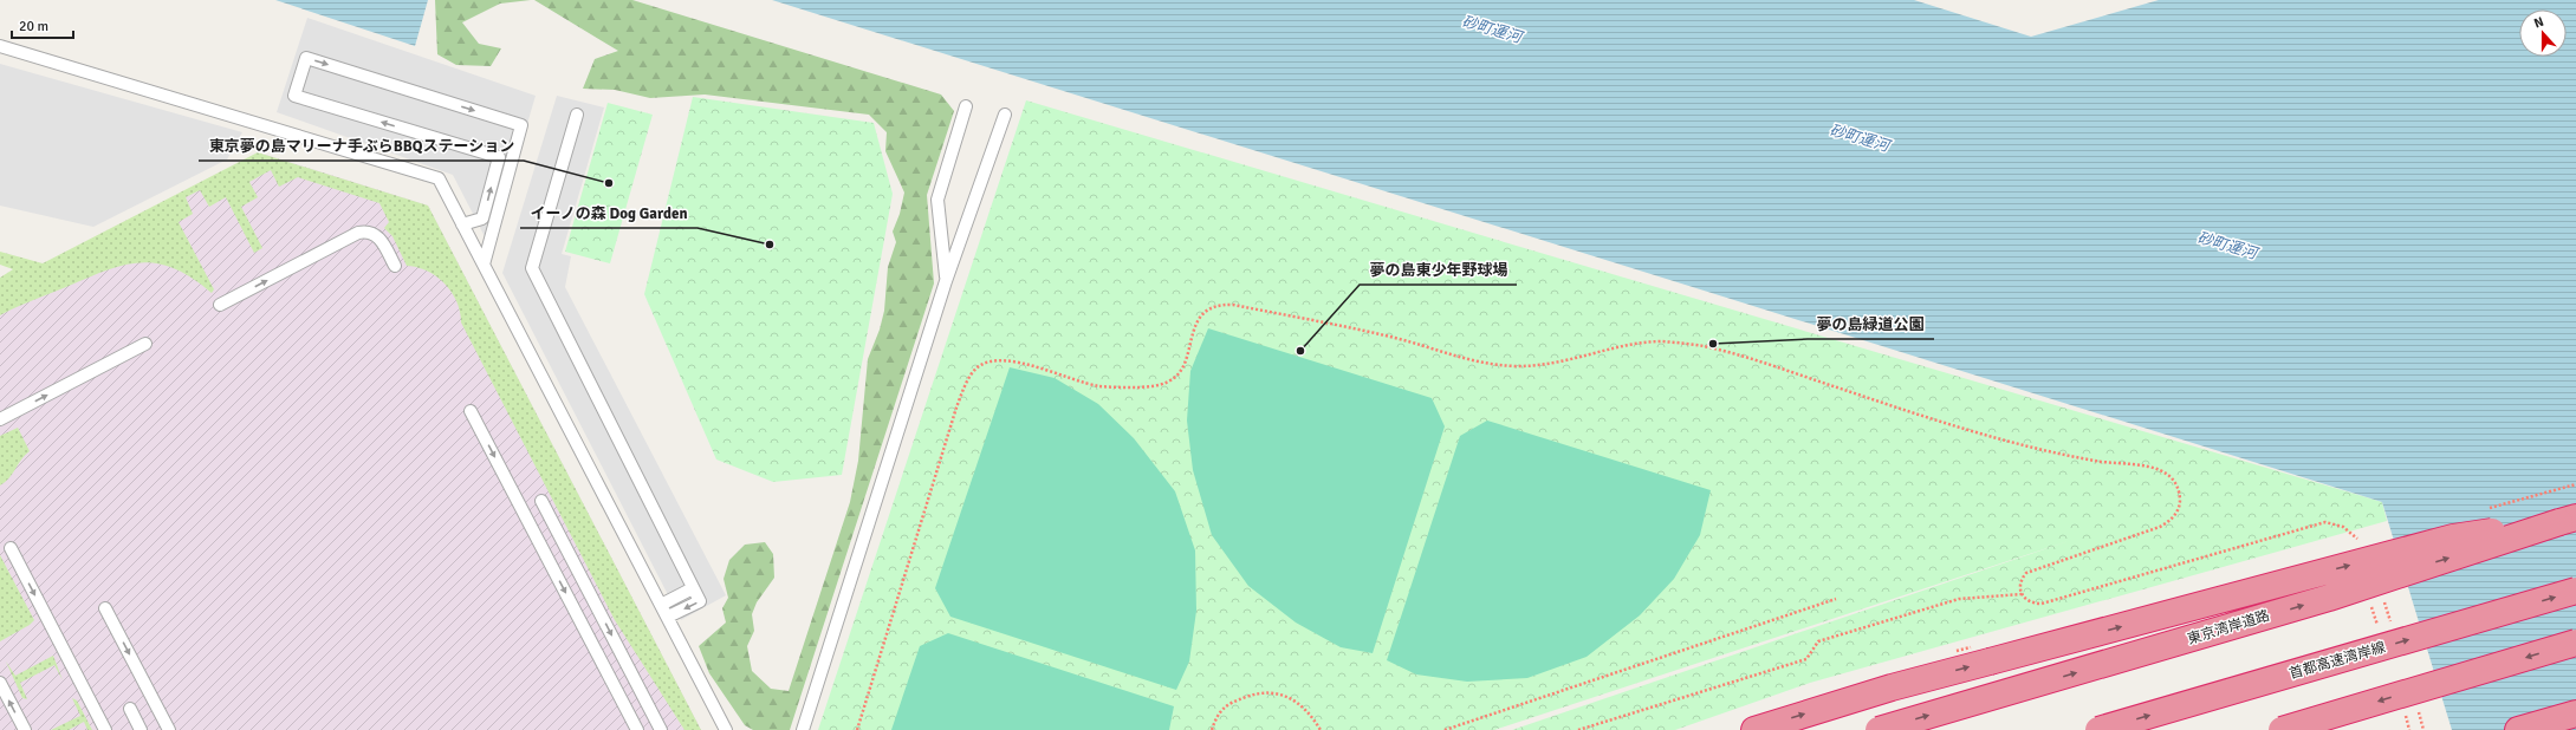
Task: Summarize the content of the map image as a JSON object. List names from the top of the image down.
{
  "streets": {
    "highway": ["東京湾岸道路", "首都高速湾岸線"]
  },
  "water": ["砂町運河"],
  "places": [
    "東京夢の島マリーナ手ぶらBBQステーション",
    "イーノの森 Dog Garden",
    "夢の島緑道公園",
    "夢の島東少年野球場"
  ],
  "scale_bar": "20 m",
  "north": "top"
}
